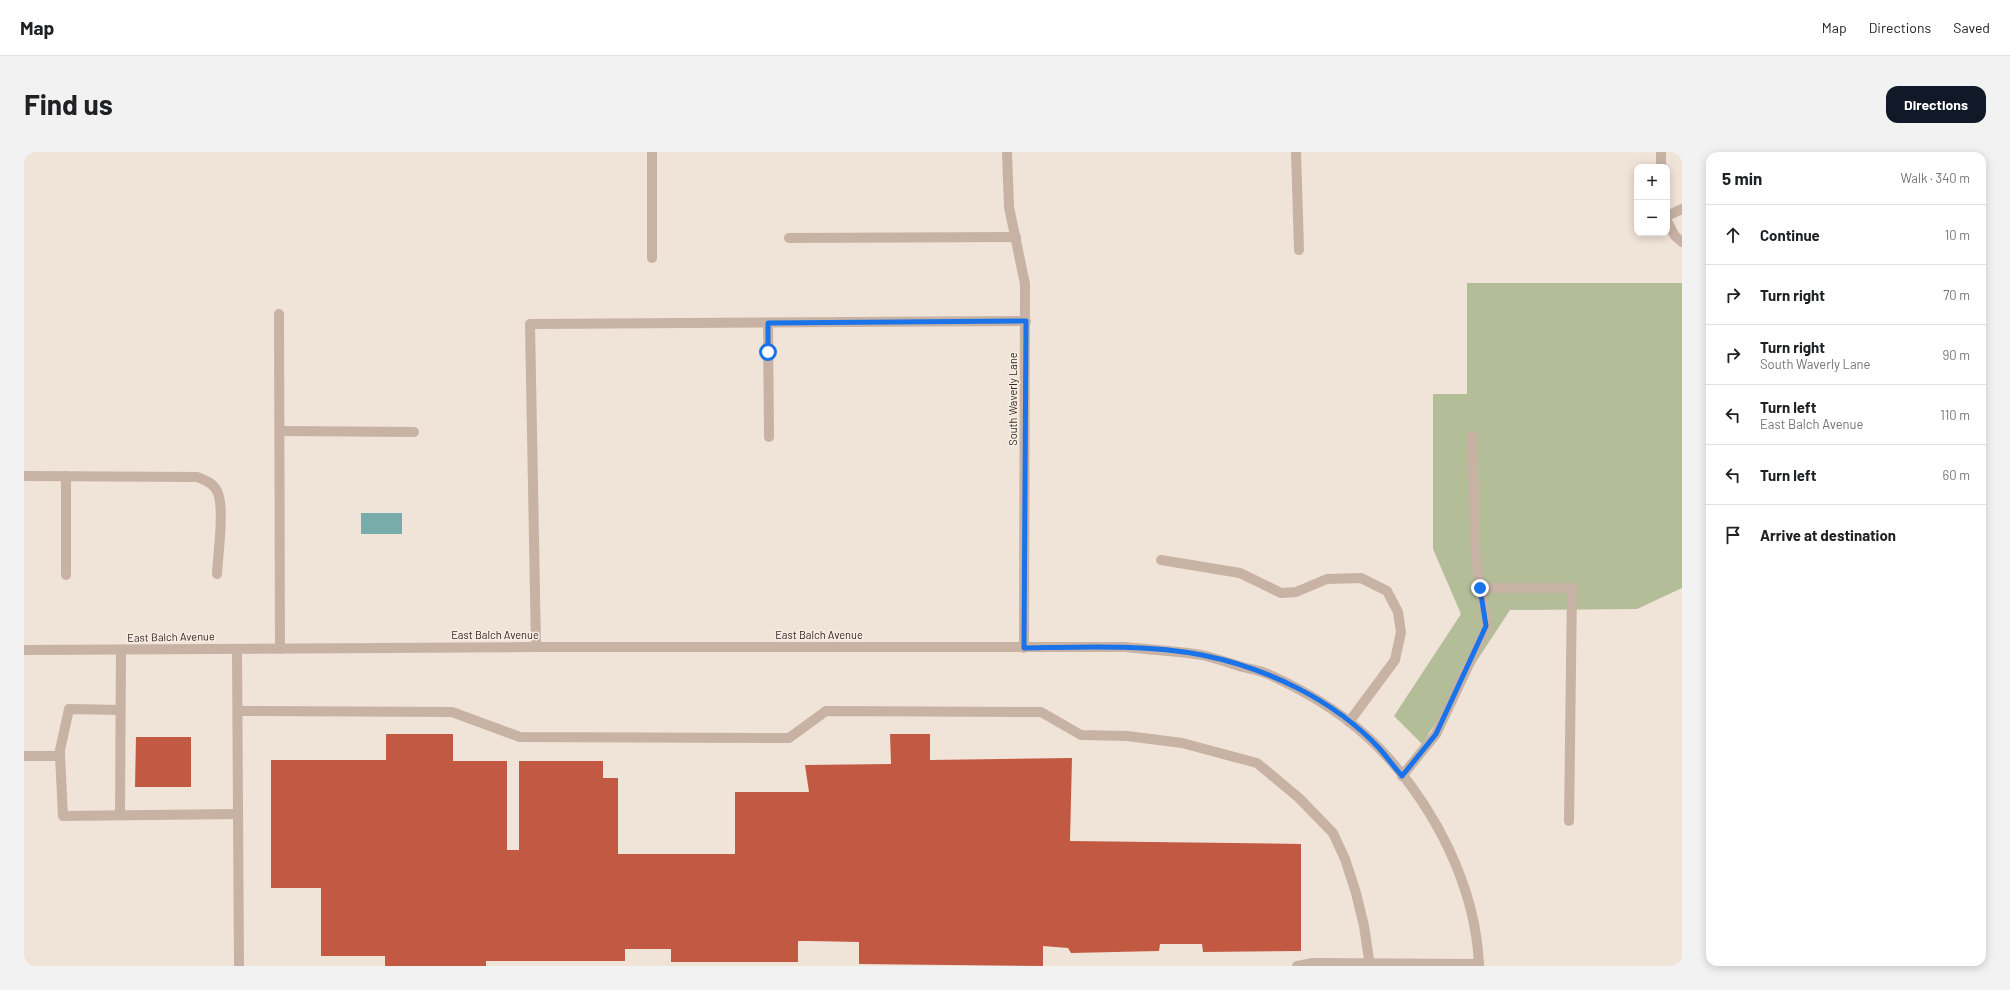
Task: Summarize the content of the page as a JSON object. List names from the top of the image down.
{
  "streets": {
    "street": ["South Waverly Lane", "East Balch Avenue"]
  },
  "crossings": [
    ["South Waverly Lane", "East Balch Avenue"]
  ],
  "page": {
    "header": "Map",
    "nav": ["Map", "Directions", "Saved"],
    "buttons": "Directions",
    "title": "Find us",
    "heading": ["5 min", "Walk · 340 m"],
    "map_buttons": ["+", "−"],
    "list": [
      ["Continue", "10 m"],
      ["Turn right", "70 m"],
      ["Turn right", "South Waverly Lane", "90 m"],
      ["Turn left", "East Balch Avenue", "110 m"],
      ["Turn left", "60 m"],
      "Arrive at destination"
    ]
  }
}
